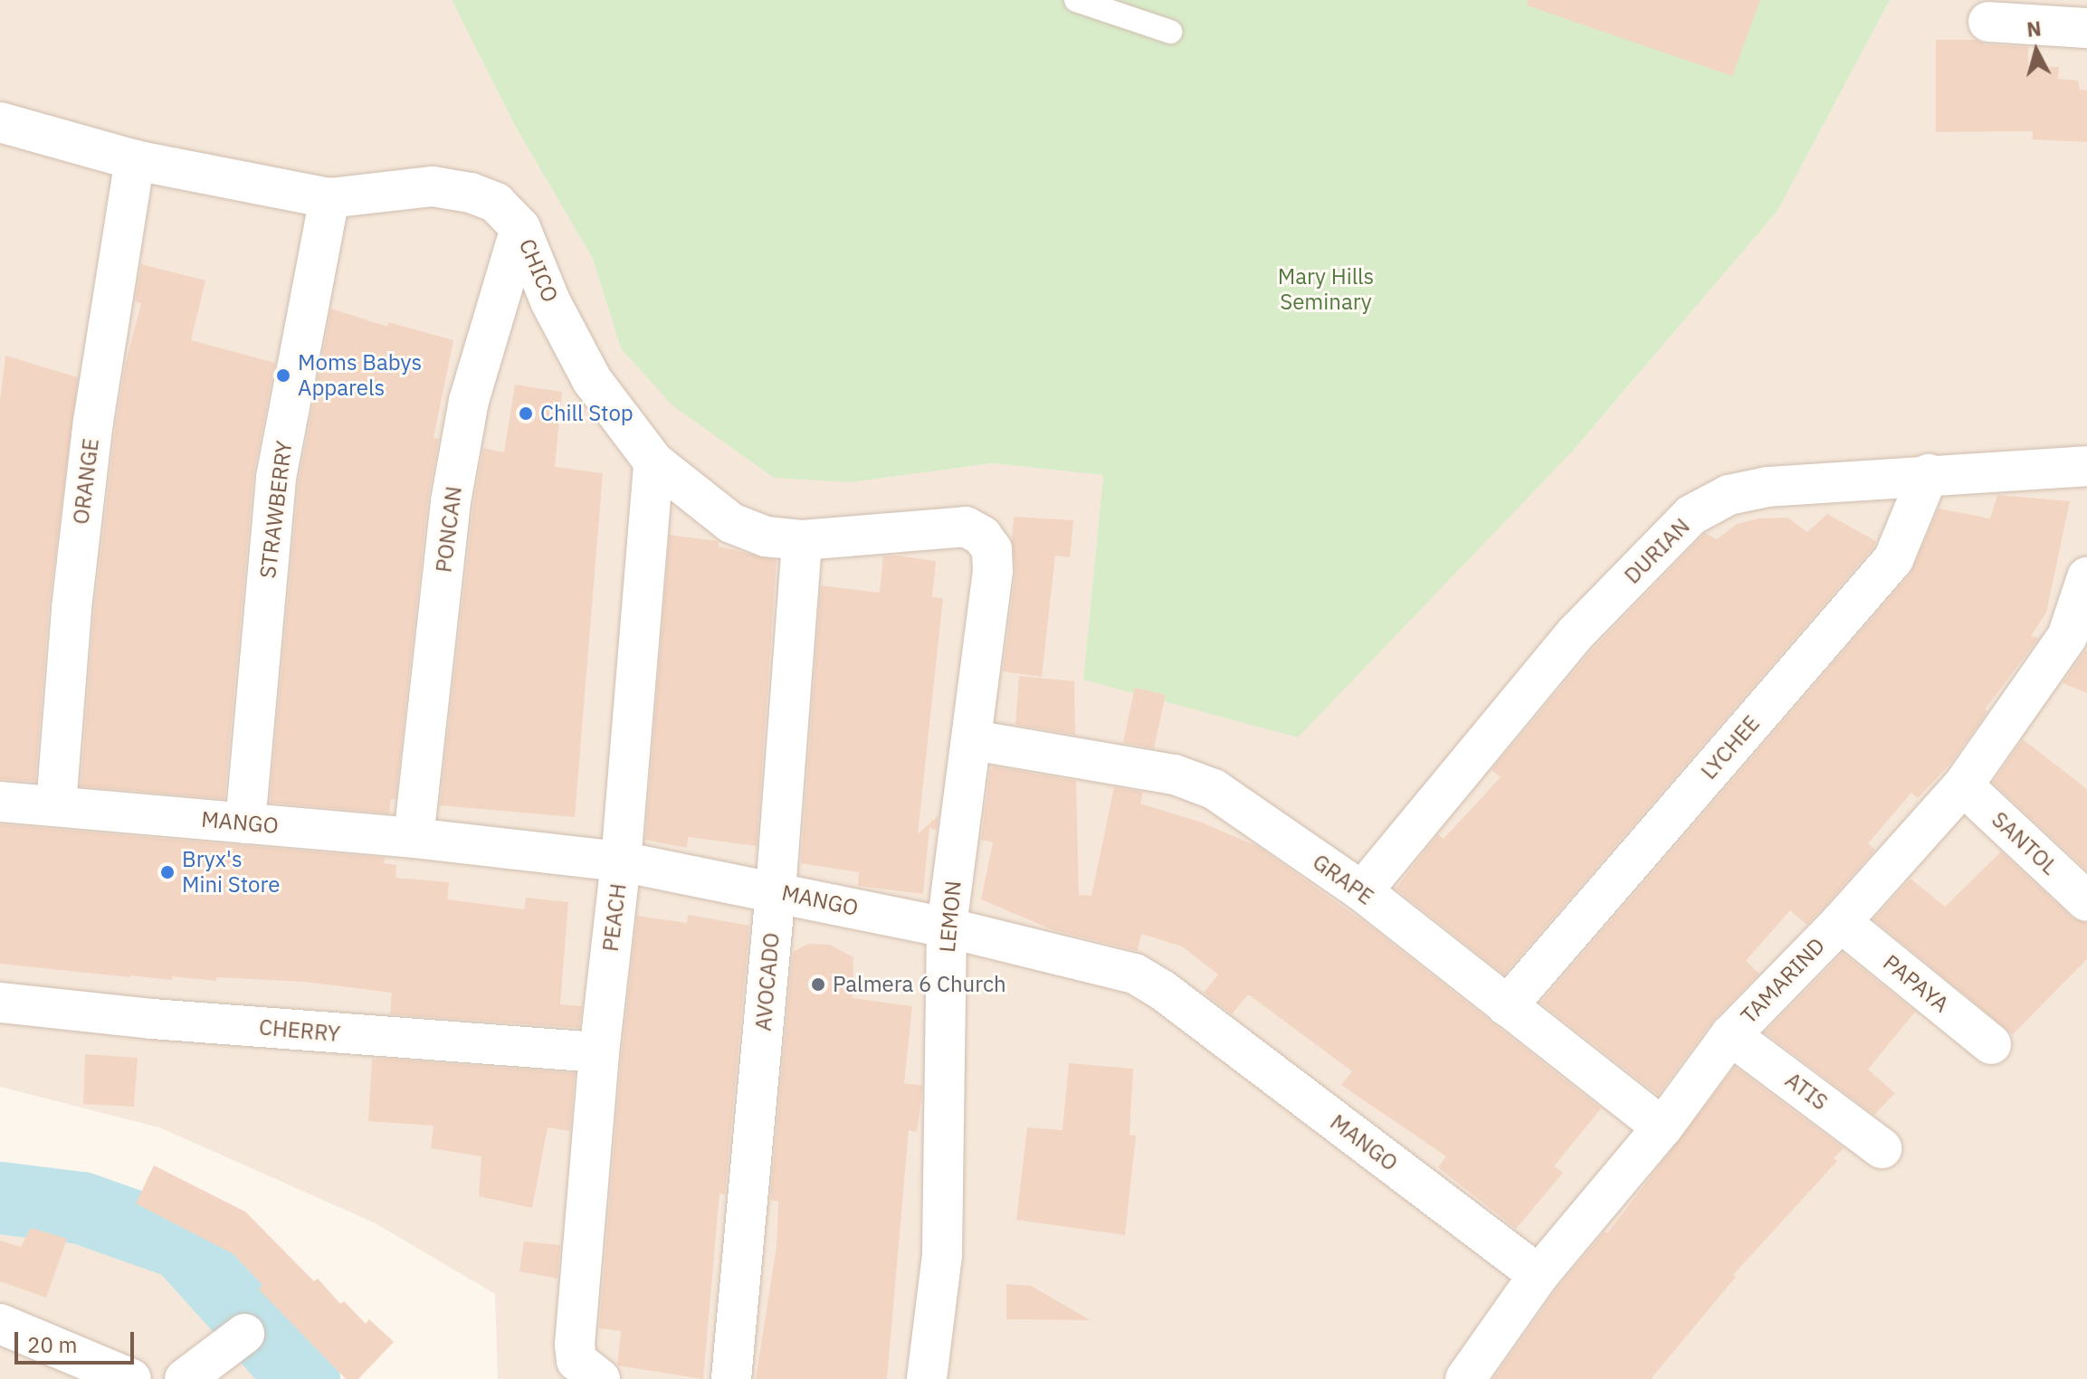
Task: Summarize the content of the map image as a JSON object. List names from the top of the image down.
{
  "streets": {
    "street": [
      "CHICO",
      "ORANGE",
      "STRAWBERRY",
      "PONCAN",
      "DURIAN",
      "LYCHEE",
      "MANGO",
      "SANTOL",
      "GRAPE",
      "LEMON",
      "PEACH",
      "TAMARIND",
      "AVOCADO",
      "PAPAYA",
      "CHERRY",
      "ATIS"
    ]
  },
  "crossings": [
    ["CHICO", "ORANGE"],
    ["CHICO", "STRAWBERRY"],
    ["CHICO", "PONCAN"],
    ["CHICO", "LEMON"],
    ["CHICO", "PEACH"],
    ["CHICO", "AVOCADO"],
    ["ORANGE", "MANGO"],
    ["STRAWBERRY", "MANGO"],
    ["PONCAN", "MANGO"],
    ["DURIAN", "LYCHEE"],
    ["DURIAN", "GRAPE"],
    ["LYCHEE", "GRAPE"],
    ["MANGO", "LEMON"],
    ["MANGO", "PEACH"],
    ["MANGO", "TAMARIND"],
    ["MANGO", "AVOCADO"],
    ["SANTOL", "TAMARIND"],
    ["GRAPE", "LEMON"],
    ["GRAPE", "TAMARIND"],
    ["PEACH", "CHERRY"],
    ["TAMARIND", "PAPAYA"],
    ["TAMARIND", "ATIS"]
  ],
  "parks": ["Mary Hills Seminary"],
  "places": [
    "Moms Babys Apparels",
    "Chill Stop",
    "Bryx's Mini Store",
    "Palmera 6 Church"
  ],
  "scale_bar": "20 m",
  "north": "top"
}
